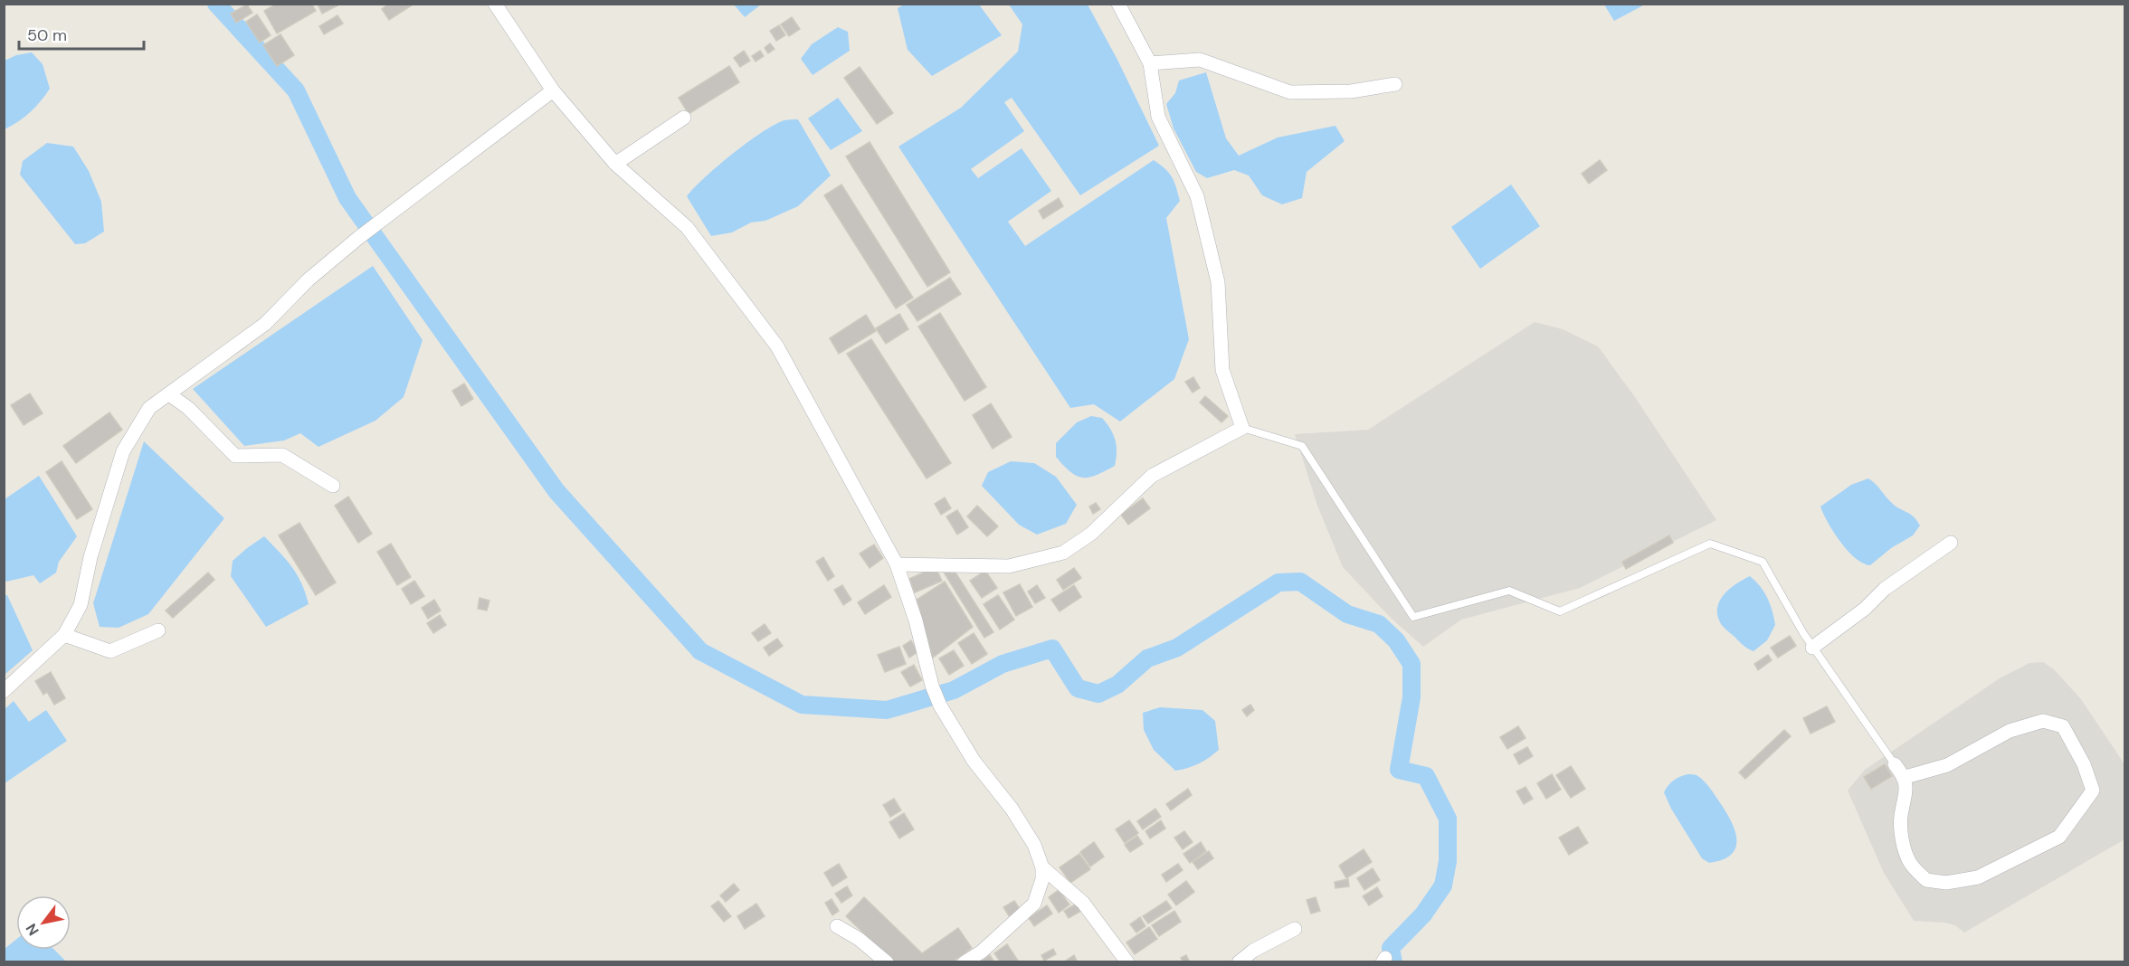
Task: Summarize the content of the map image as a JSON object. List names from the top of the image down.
{
  "scale_bar": "50 m",
  "north": "bottom left"
}
